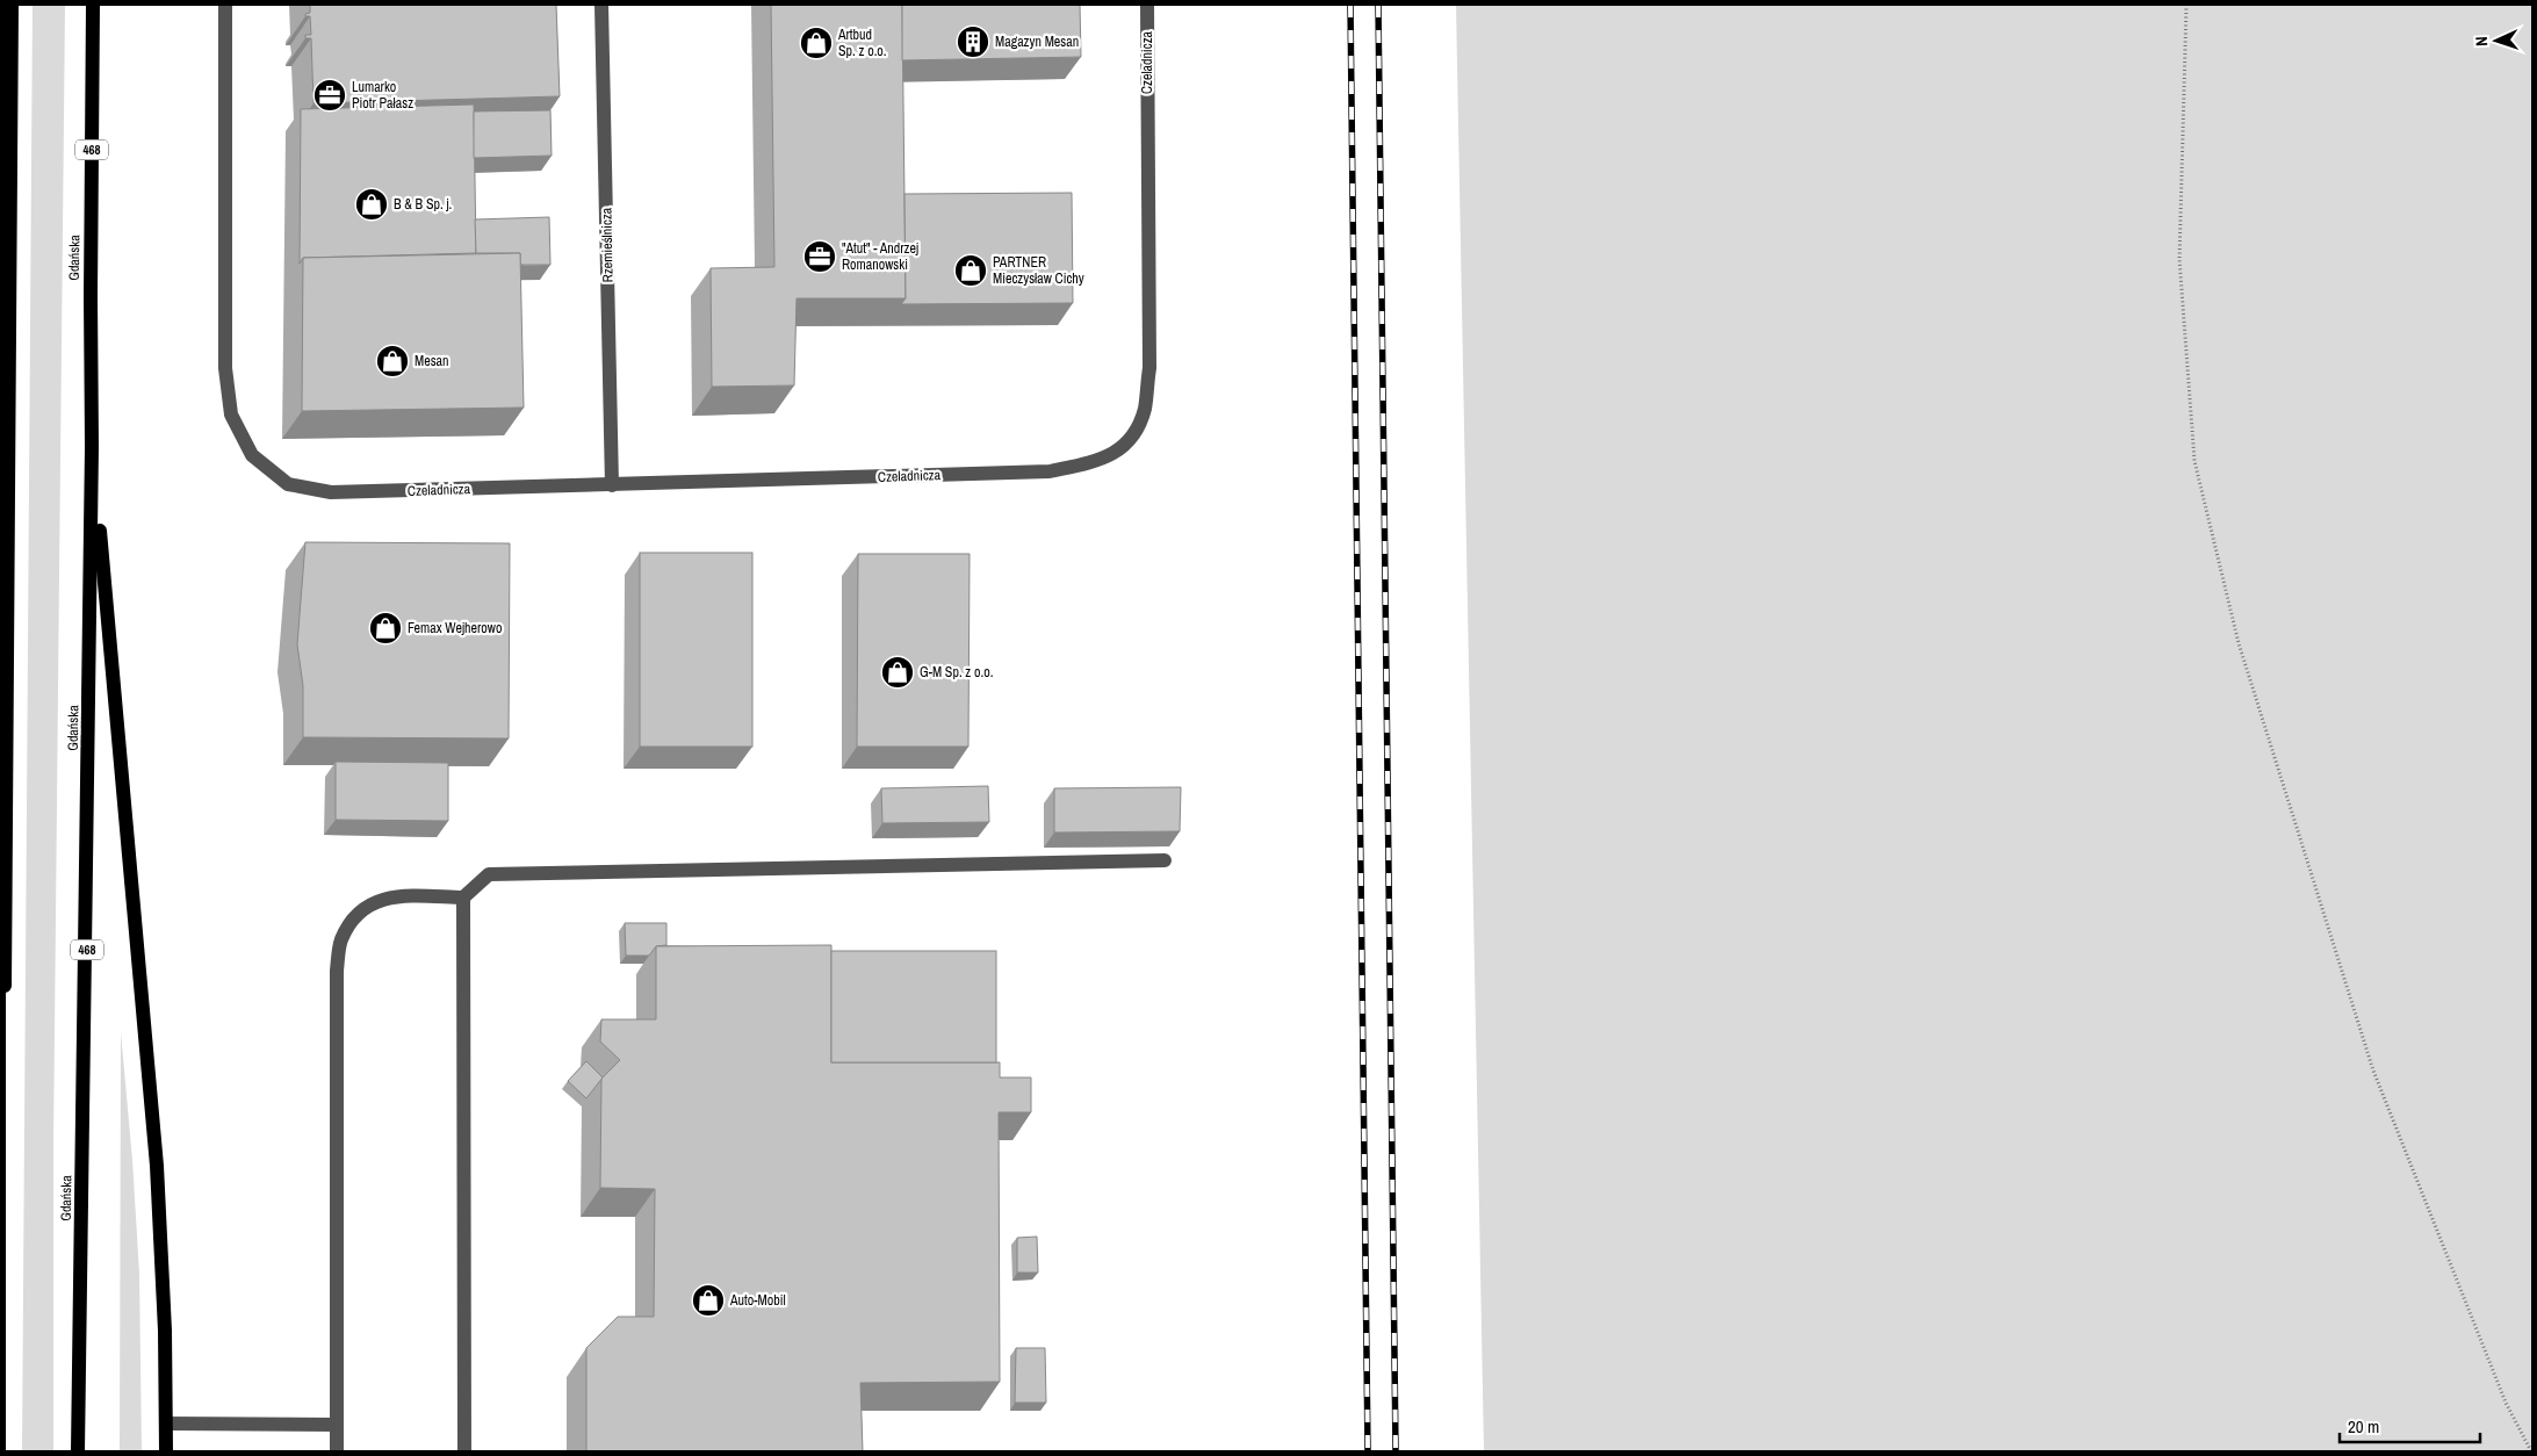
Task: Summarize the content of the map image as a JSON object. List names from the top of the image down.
{
  "streets": {
    "main road": ["468", "Gdańska"],
    "street": ["Czeladnicza", "Rzemieślnicza"]
  },
  "crossings": [
    ["Czeladnicza", "Rzemieślnicza"]
  ],
  "places": {
    "building": ["Magazyn Mesan"],
    "shop": [
      "Artbud Sp. z o.o.",
      "B & B Sp. j.",
      "PARTNER Mieczysław Cichy",
      "Mesan",
      "Femax Wejherowo",
      "G-M Sp. z o.o.",
      "Auto-Mobil"
    ],
    "office": ["Lumarko Piotr Pałasz", "\"Atut\" - Andrzej Romanowski"]
  },
  "scale_bar": "20 m",
  "north": "left"
}
